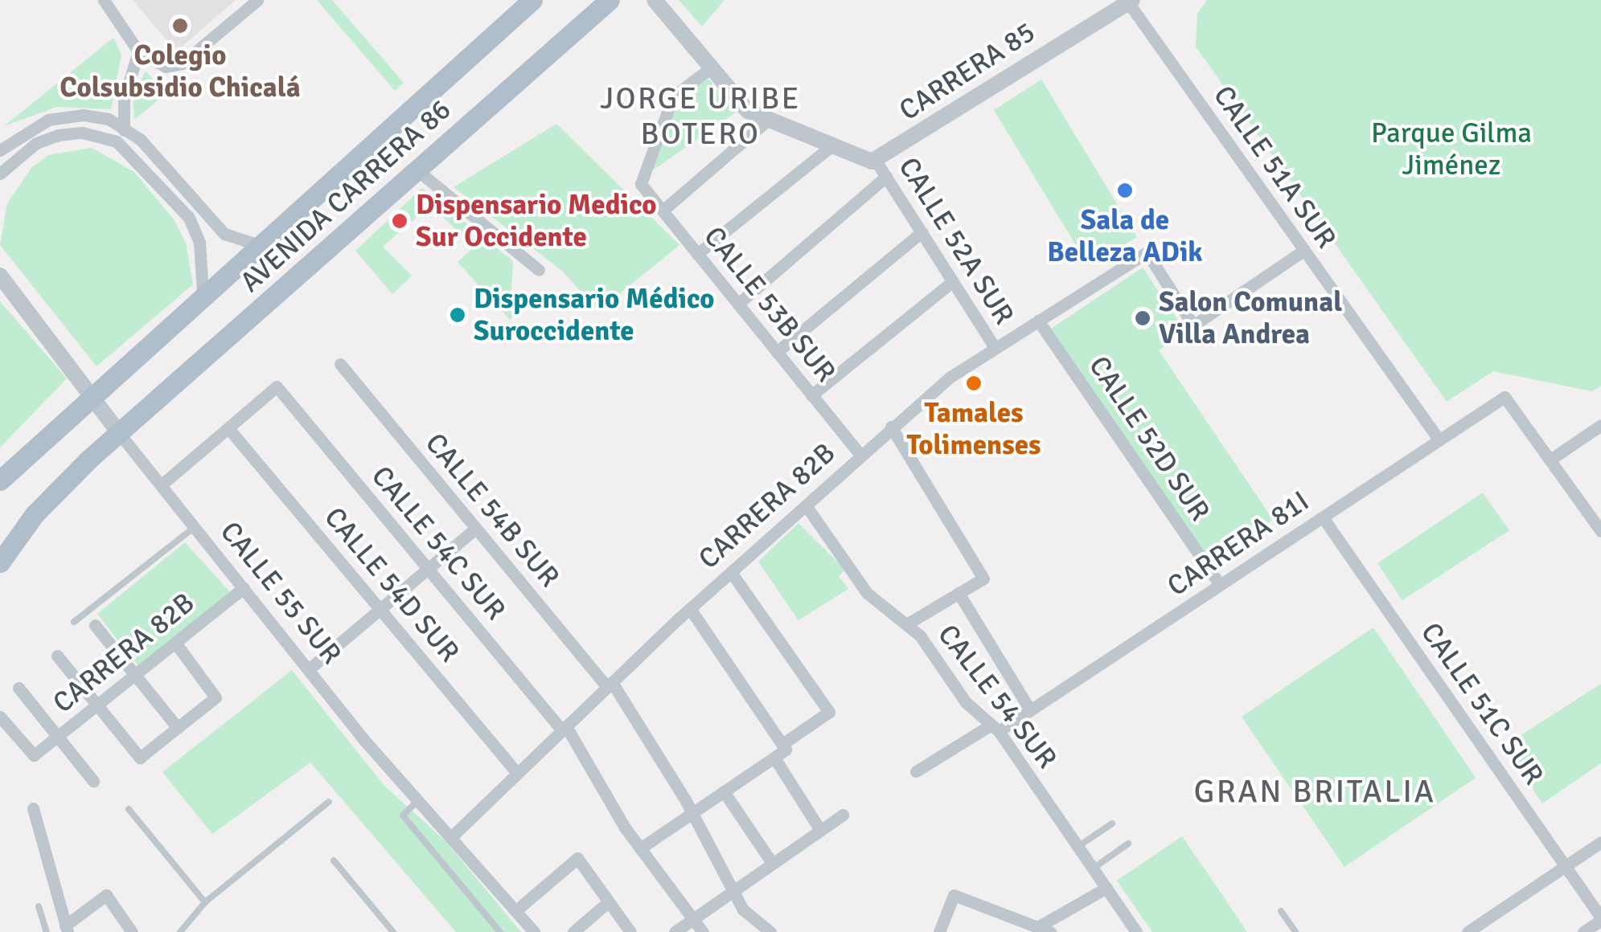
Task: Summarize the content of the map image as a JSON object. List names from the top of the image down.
{
  "streets": {
    "main road": ["AVENIDA CARRERA 86"],
    "street": [
      "CARRERA 85",
      "CALLE 51A SUR",
      "CALLE 52A SUR",
      "CALLE 53B SUR",
      "CALLE 52D SUR",
      "CARRERA 82B",
      "CALLE 54B SUR",
      "CALLE 54C SUR",
      "CARRERA 81I",
      "CALLE 54D SUR",
      "CALLE 55 SUR",
      "CALLE 54 SUR",
      "CALLE 51C SUR"
    ]
  },
  "crossings": [
    ["CARRERA 85", "CALLE 51A SUR"],
    ["CARRERA 85", "CALLE 52A SUR"],
    ["CALLE 51A SUR", "CARRERA 82B"],
    ["CALLE 51A SUR", "CARRERA 81I"],
    ["AVENIDA CARRERA 86", "CALLE 55 SUR"],
    ["CALLE 52A SUR", "CARRERA 82B"],
    ["CALLE 53B SUR", "CARRERA 82B"],
    ["CALLE 52D SUR", "CARRERA 82B"],
    ["CALLE 52D SUR", "CARRERA 81I"],
    ["CARRERA 82B", "CALLE 54B SUR"],
    ["CARRERA 82B", "CALLE 54C SUR"],
    ["CARRERA 82B", "CALLE 54D SUR"],
    ["CARRERA 82B", "CALLE 55 SUR"],
    ["CARRERA 82B", "CALLE 54 SUR"],
    ["CALLE 54C SUR", "CALLE 54D SUR"],
    ["CARRERA 81I", "CALLE 54 SUR"],
    ["CARRERA 81I", "CALLE 51C SUR"]
  ],
  "districts": ["JORGE URIBE BOTERO", "GRAN BRITALIA"],
  "parks": ["Parque Gilma Jiménez"],
  "places": [
    "Colegio Colsubsidio Chicalá",
    "Sala de Belleza ADik",
    "Dispensario Medico Sur Occidente",
    "Dispensario Médico Suroccidente",
    "Salon Comunal Villa Andrea",
    "Tamales Tolimenses"
  ]
}
